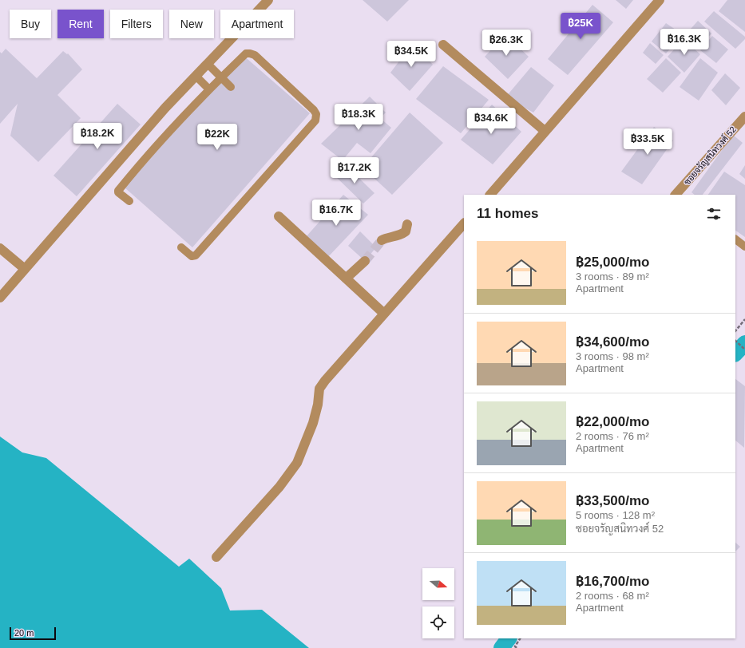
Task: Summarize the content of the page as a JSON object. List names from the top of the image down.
{
  "streets": {
    "street": ["ซอยจรัญสนิทวงศ์ 52"]
  },
  "scale_bar": "20 m",
  "north": "right",
  "page": {
    "chip": [
      "Buy",
      "Rent",
      "Filters",
      "New",
      "Apartment"
    ],
    "price": [
      "฿25K",
      "฿16.3K",
      "฿26.3K",
      "฿34.5K",
      "฿18.3K",
      "฿34.6K",
      "฿18.2K",
      "฿22K",
      "฿33.5K",
      "฿17.2K",
      "฿16.7K"
    ],
    "heading": "11 homes",
    "list": [
      {
        "name": "฿25,000/mo",
        "note": "3 rooms · 89 m² · Apartment"
      },
      {
        "name": "฿34,600/mo",
        "note": "3 rooms · 98 m² · Apartment"
      },
      {
        "name": "฿22,000/mo",
        "note": "2 rooms · 76 m² · Apartment"
      },
      {
        "name": "฿33,500/mo",
        "note": "5 rooms · 128 m² · ซอยจรัญสนิทวงศ์ 52"
      },
      {
        "name": "฿16,700/mo",
        "note": "2 rooms · 68 m² · Apartment"
      }
    ],
    "scale": "20 m"
  }
}
